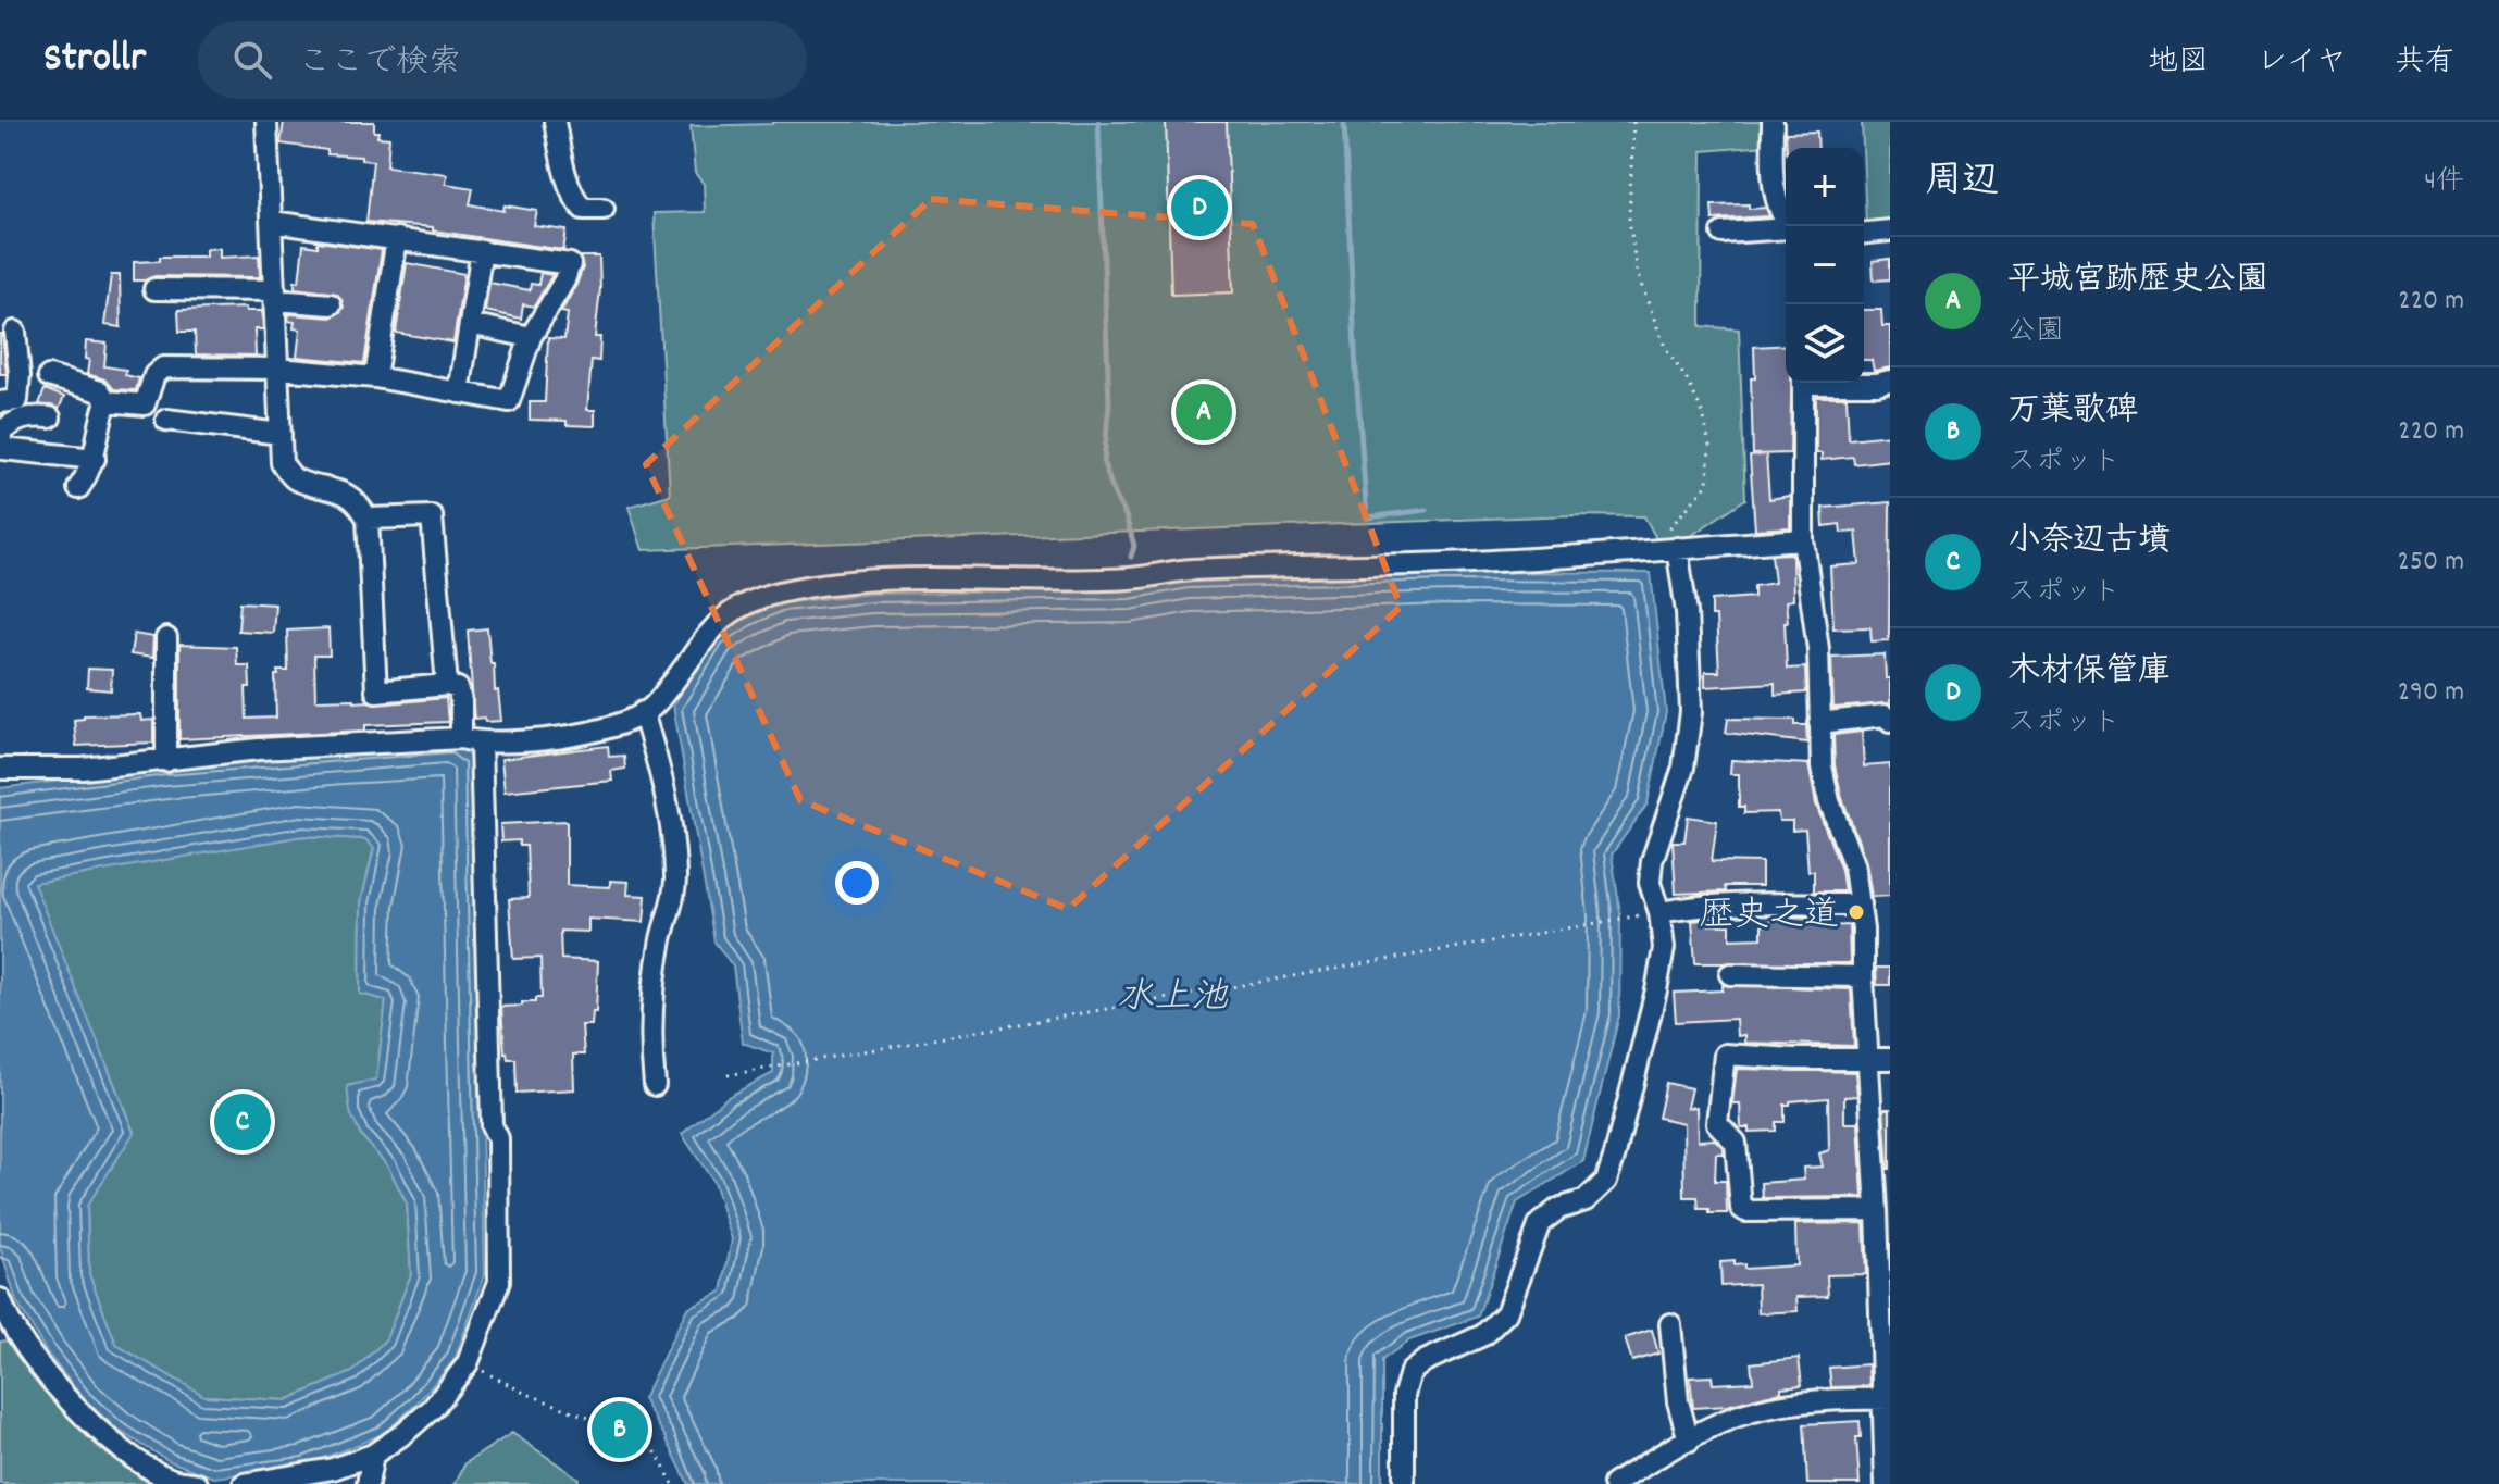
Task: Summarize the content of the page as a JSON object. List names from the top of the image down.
{
  "water": ["水上池"],
  "places": ["歴史之道"],
  "page": {
    "header": "Strollr",
    "search": "ここで検索",
    "nav": ["地図", "レイヤ", "共有"],
    "heading": ["周辺", "4件"],
    "map_buttons": ["+", "−"],
    "pins": [
      "D",
      "A",
      "C",
      "B"
    ],
    "list": [
      {
        "mark": "A",
        "name": "平城宮跡歴史公園",
        "note": "公園",
        "value": "220 m"
      },
      {
        "mark": "B",
        "name": "万葉歌碑",
        "note": "スポット",
        "value": "220 m"
      },
      {
        "mark": "C",
        "name": "小奈辺古墳",
        "note": "スポット",
        "value": "250 m"
      },
      {
        "mark": "D",
        "name": "木材保管庫",
        "note": "スポット",
        "value": "290 m"
      }
    ]
  }
}
